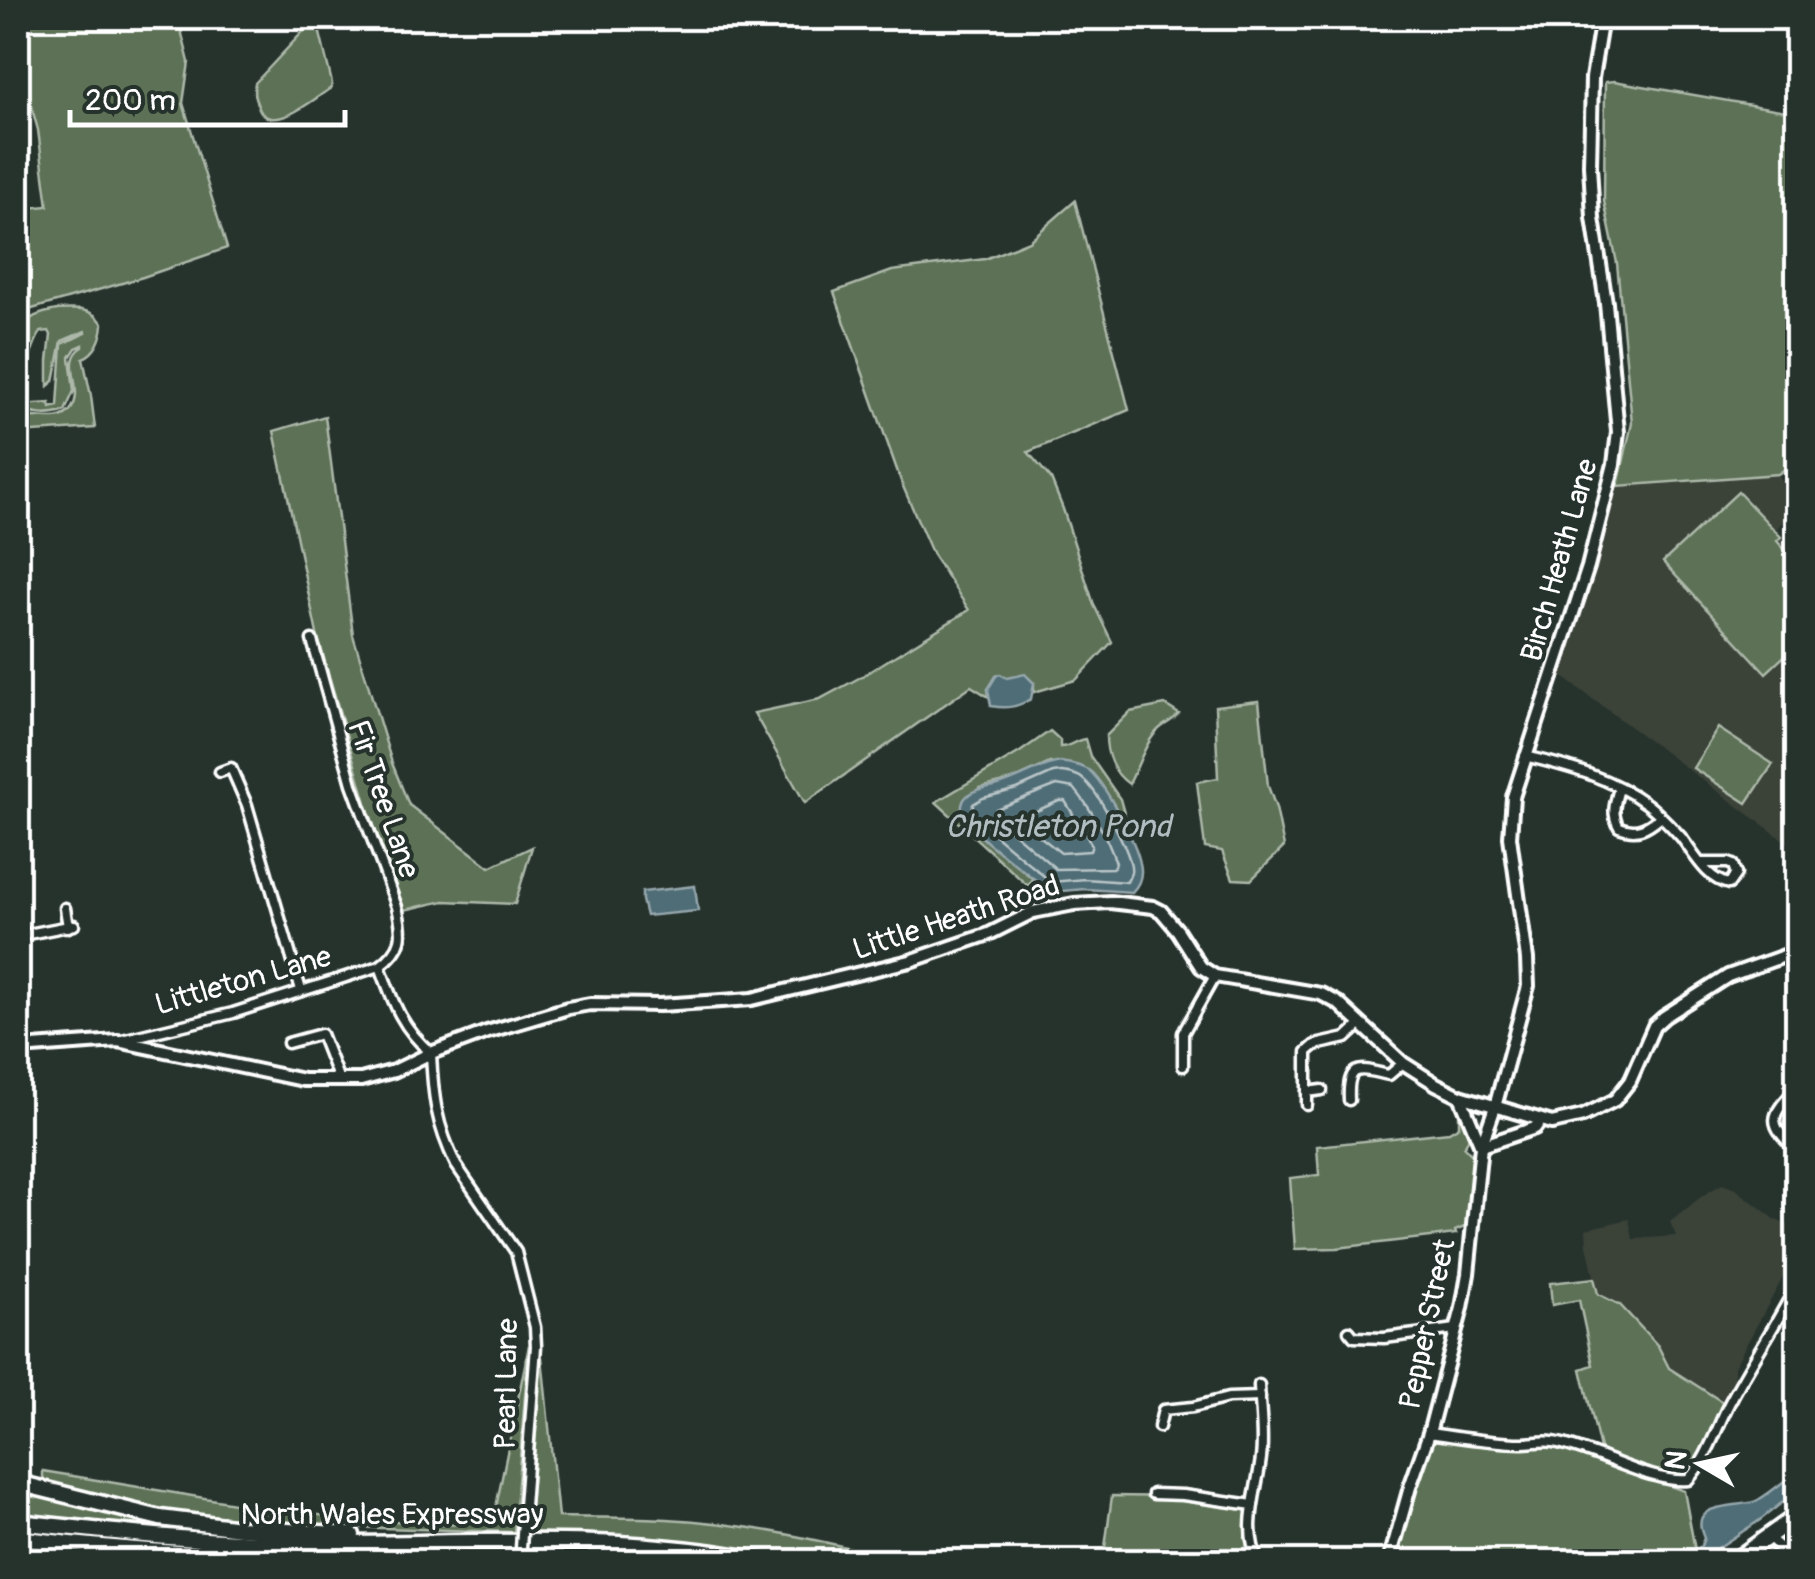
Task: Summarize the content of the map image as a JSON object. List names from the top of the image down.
{
  "streets": {
    "highway": ["North Wales Expressway"],
    "street": [
      "Birch Heath Lane",
      "Fir Tree Lane",
      "Little Heath Road",
      "Littleton Lane",
      "Pepper Street",
      "Pearl Lane"
    ]
  },
  "crossings": [
    ["Birch Heath Lane", "Pepper Street"],
    ["Fir Tree Lane", "Littleton Lane"],
    ["Little Heath Road", "Littleton Lane"],
    ["Little Heath Road", "Pearl Lane"]
  ],
  "water": ["Christleton Pond"],
  "scale_bar": "200 m",
  "north": "left"
}
